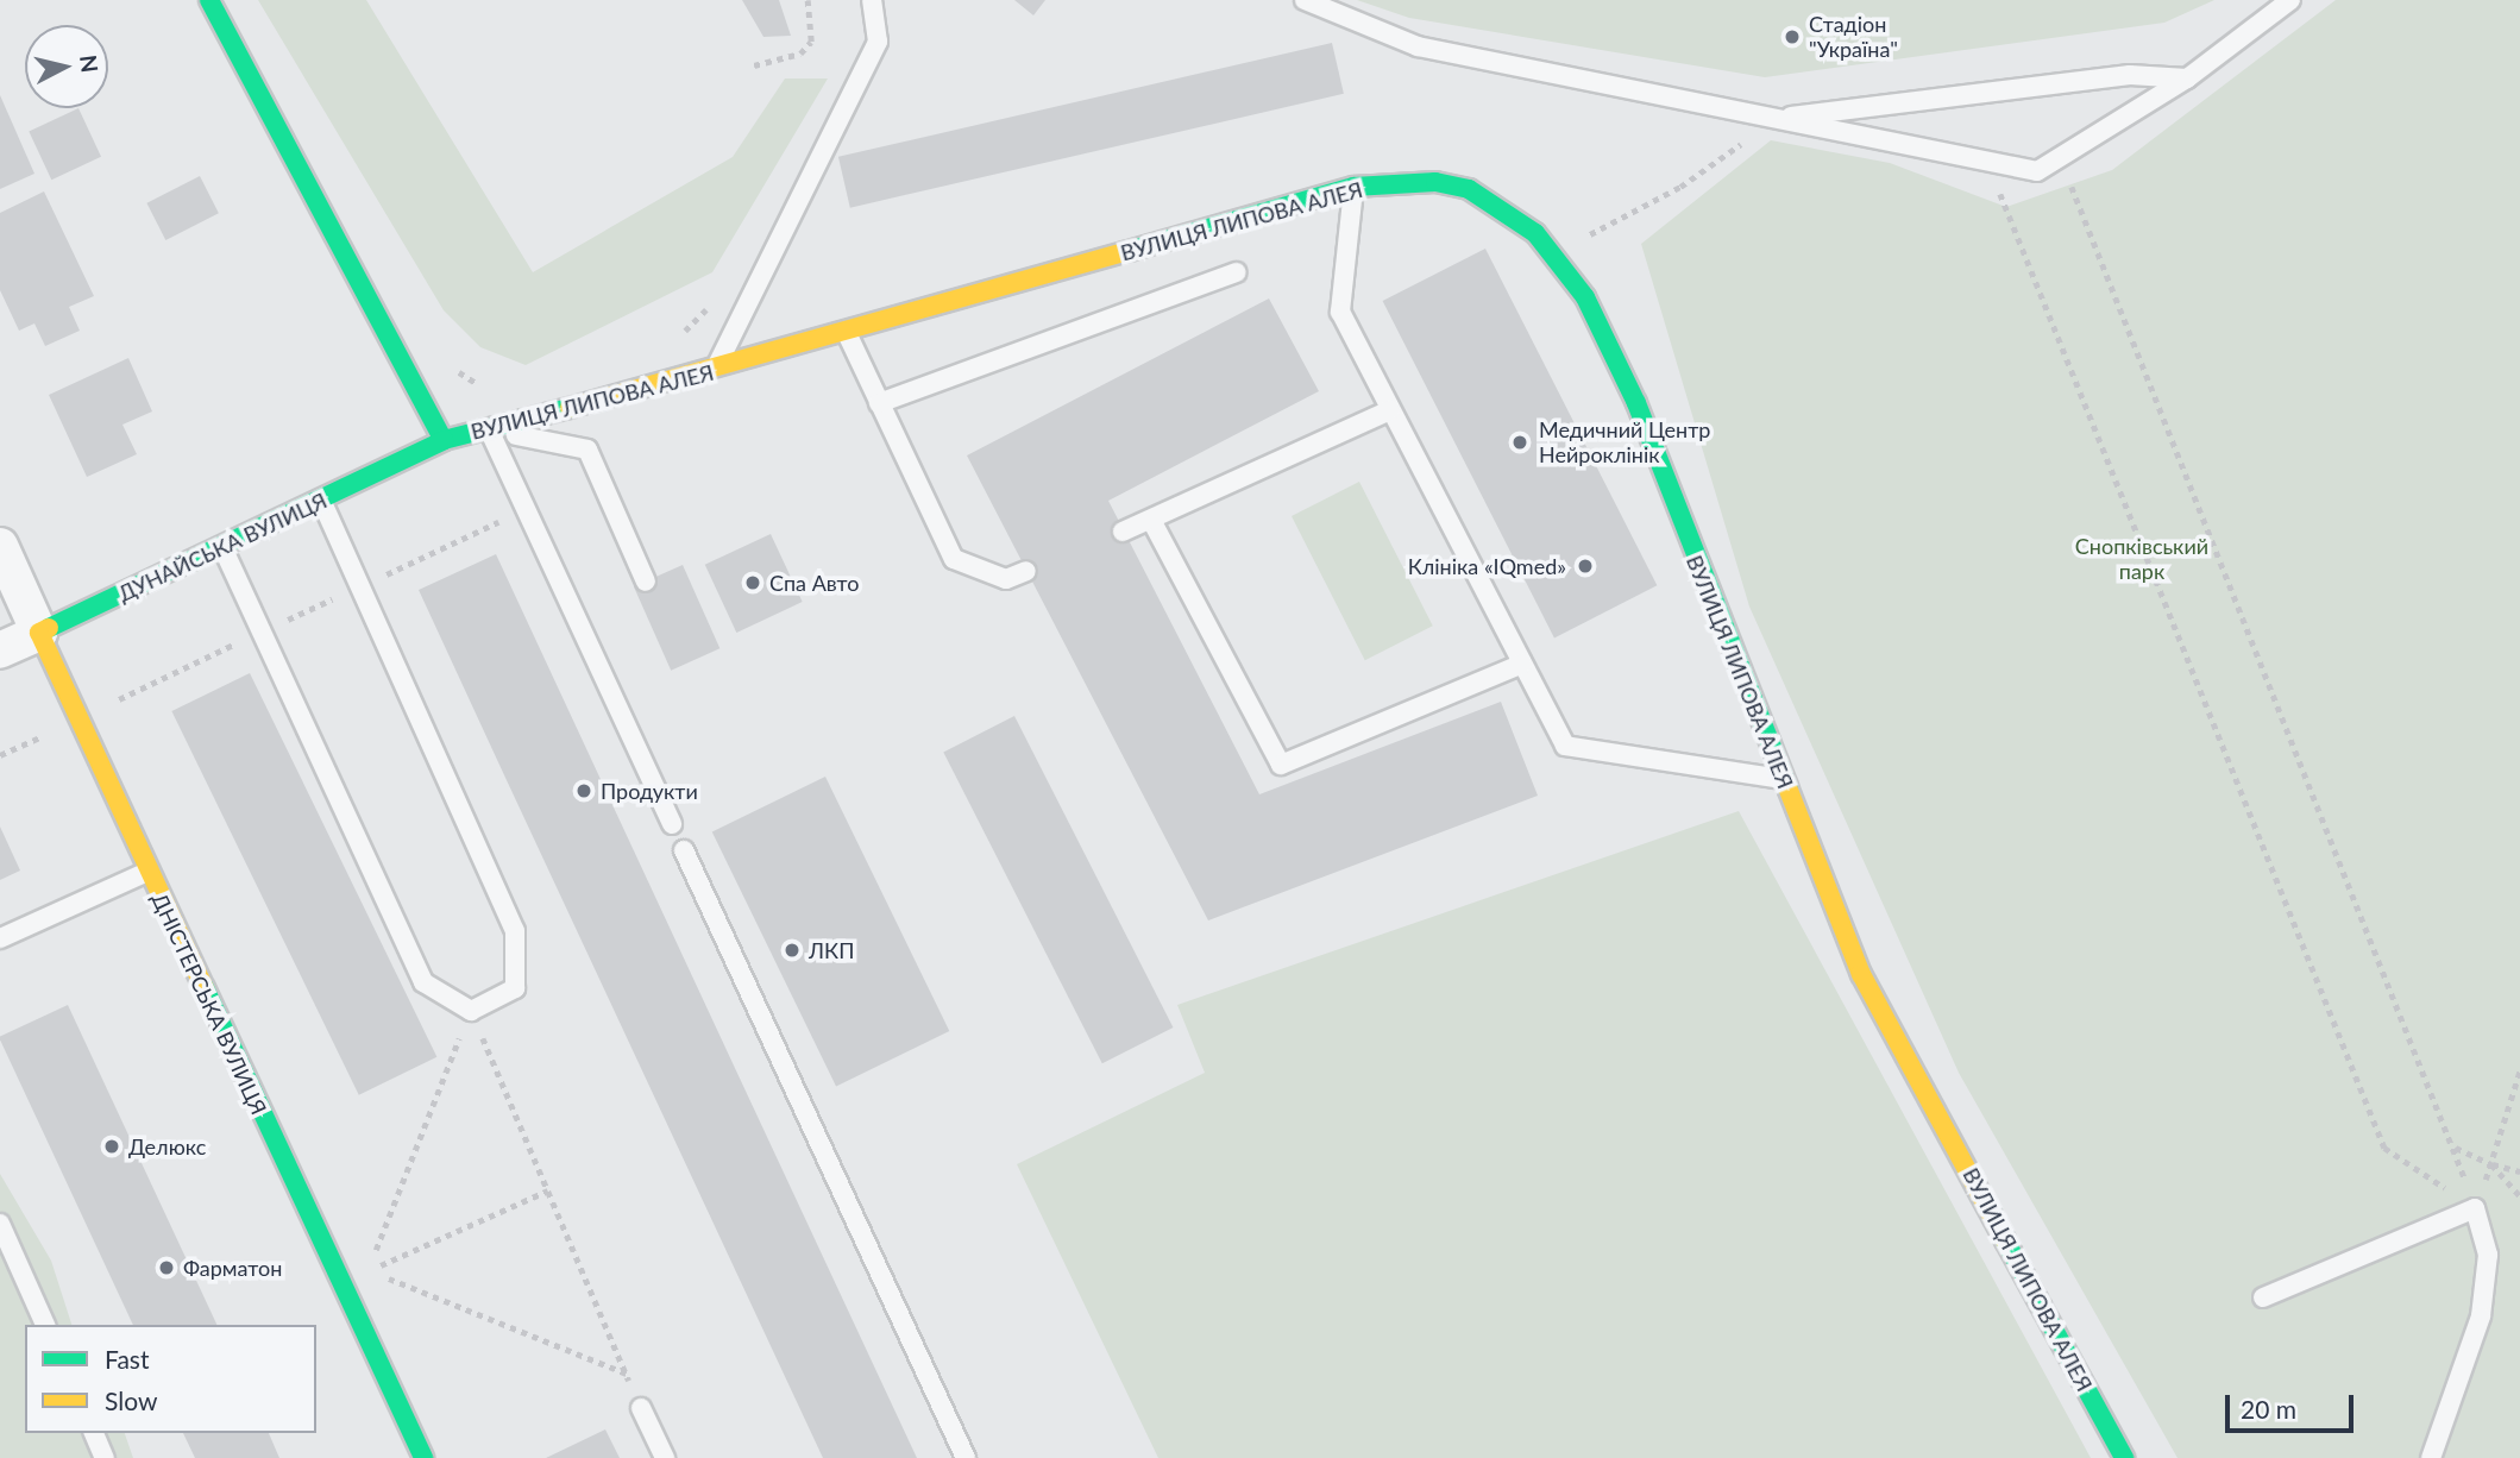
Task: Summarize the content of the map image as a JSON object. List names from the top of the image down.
{
  "streets": {
    "street": ["ВУЛИЦЯ ЛИПОВА АЛЕЯ", "ДУНАЙСЬКА ВУЛИЦЯ", "ДНІСТЕРСЬКА ВУЛИЦЯ"]
  },
  "crossings": [
    ["ВУЛИЦЯ ЛИПОВА АЛЕЯ", "ДУНАЙСЬКА ВУЛИЦЯ"],
    ["ДУНАЙСЬКА ВУЛИЦЯ", "ДНІСТЕРСЬКА ВУЛИЦЯ"]
  ],
  "parks": ["Снопківський парк"],
  "places": [
    "Стадіон \"Україна\"",
    "Медичний Центр Нейроклінік",
    "Клініка «IQmed»",
    "Спа Авто",
    "Продукти",
    "ЛКП",
    "Делюкс",
    "Фарматон"
  ],
  "legend": ["Fast", "Slow"],
  "scale_bar": "20 m",
  "north": "right"
}
